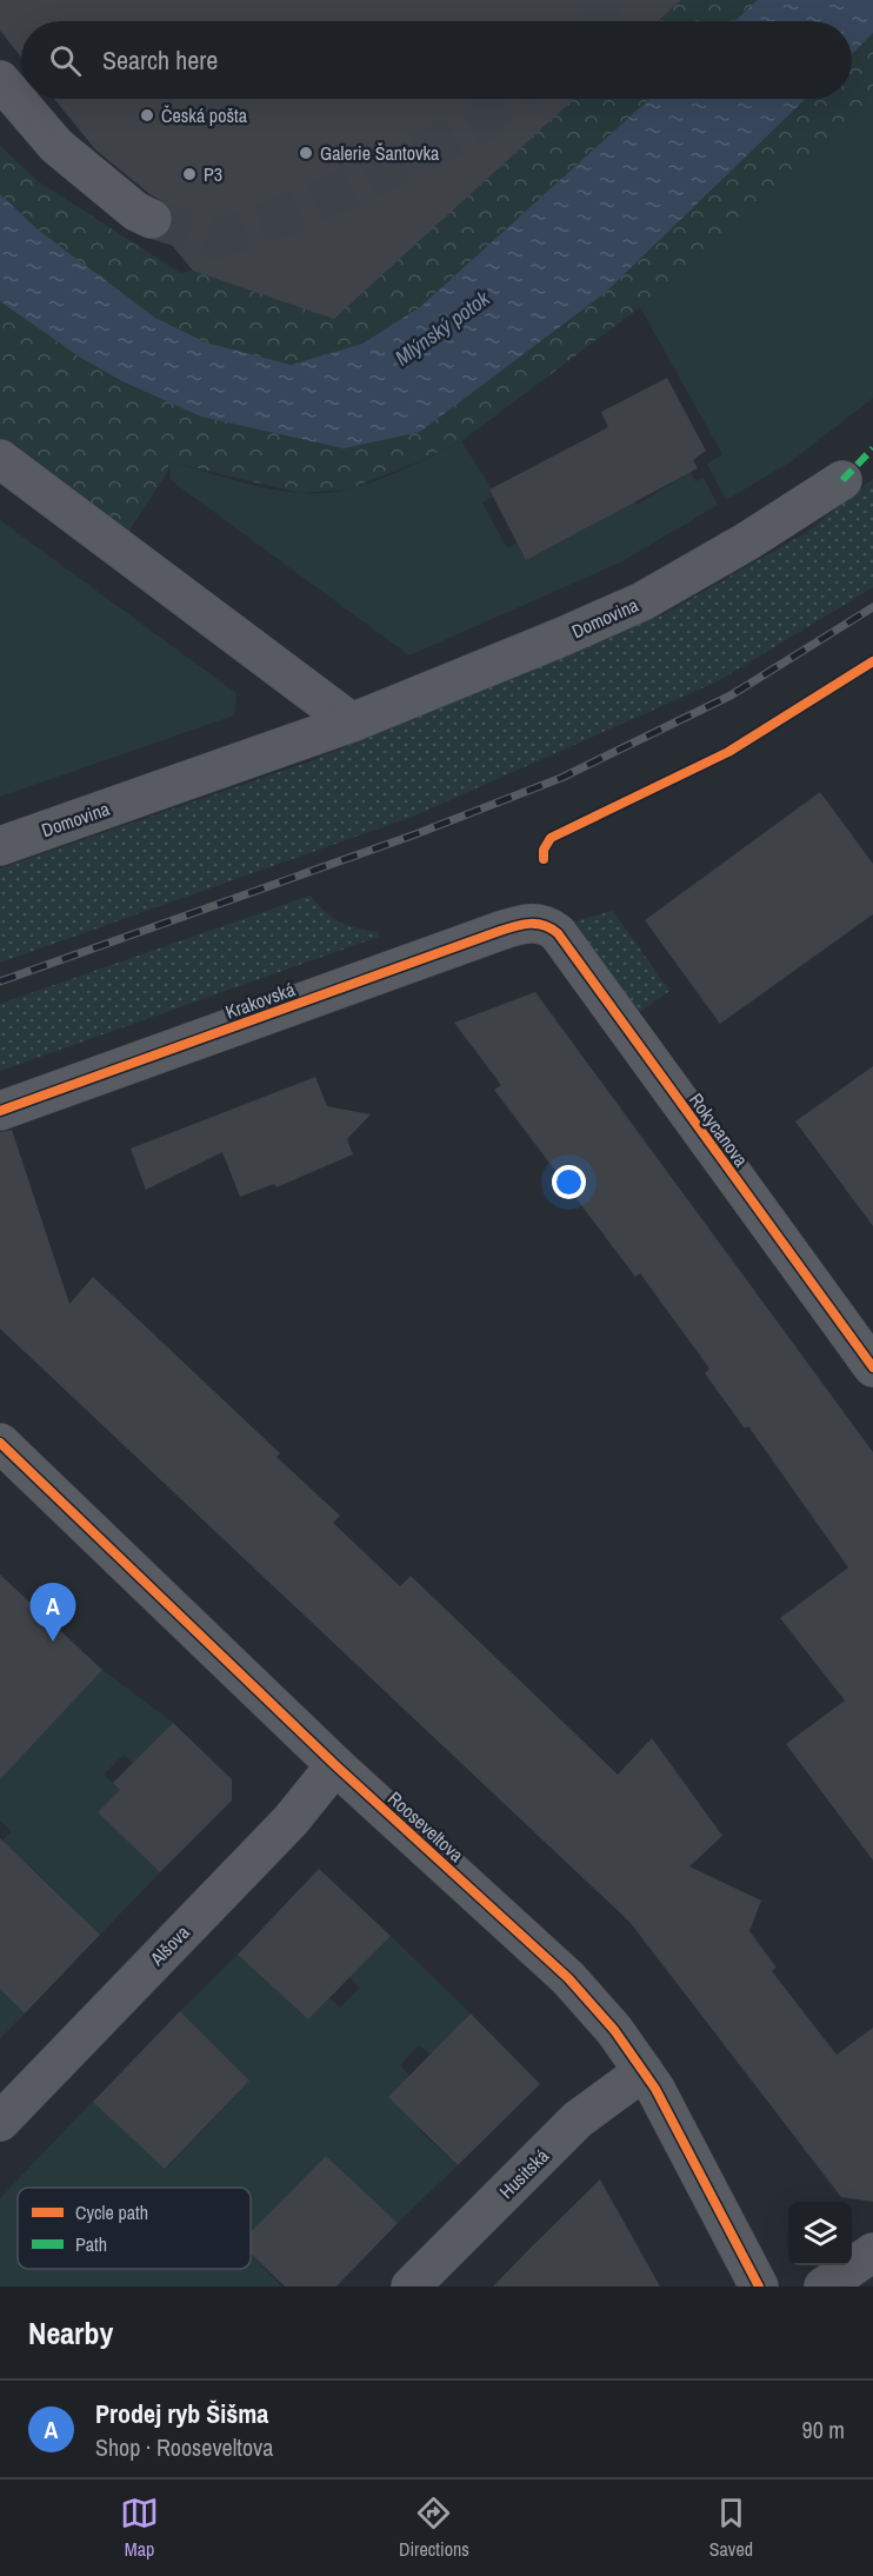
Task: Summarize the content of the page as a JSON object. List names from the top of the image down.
{
  "streets": {
    "street": [
      "Domovina",
      "Krakovská",
      "Rokycanova",
      "Rooseveltova",
      "Alšova",
      "Husitská"
    ]
  },
  "crossings": [
    ["Krakovská", "Rokycanova"],
    ["Rooseveltova", "Alšova"],
    ["Rooseveltova", "Husitská"]
  ],
  "water": ["Mlýnský potok"],
  "places": ["Česká pošta", "Galerie Šantovka", "P3"],
  "legend": ["Cycle path", "Path"],
  "page": {
    "search": "Search here",
    "pins": "A",
    "heading": "Nearby",
    "list": [
      {
        "mark": "A",
        "name": "Prodej ryb Šišma",
        "note": "Shop · Rooseveltova",
        "value": "90 m"
      }
    ],
    "nav": ["Map", "Directions", "Saved"]
  }
}
